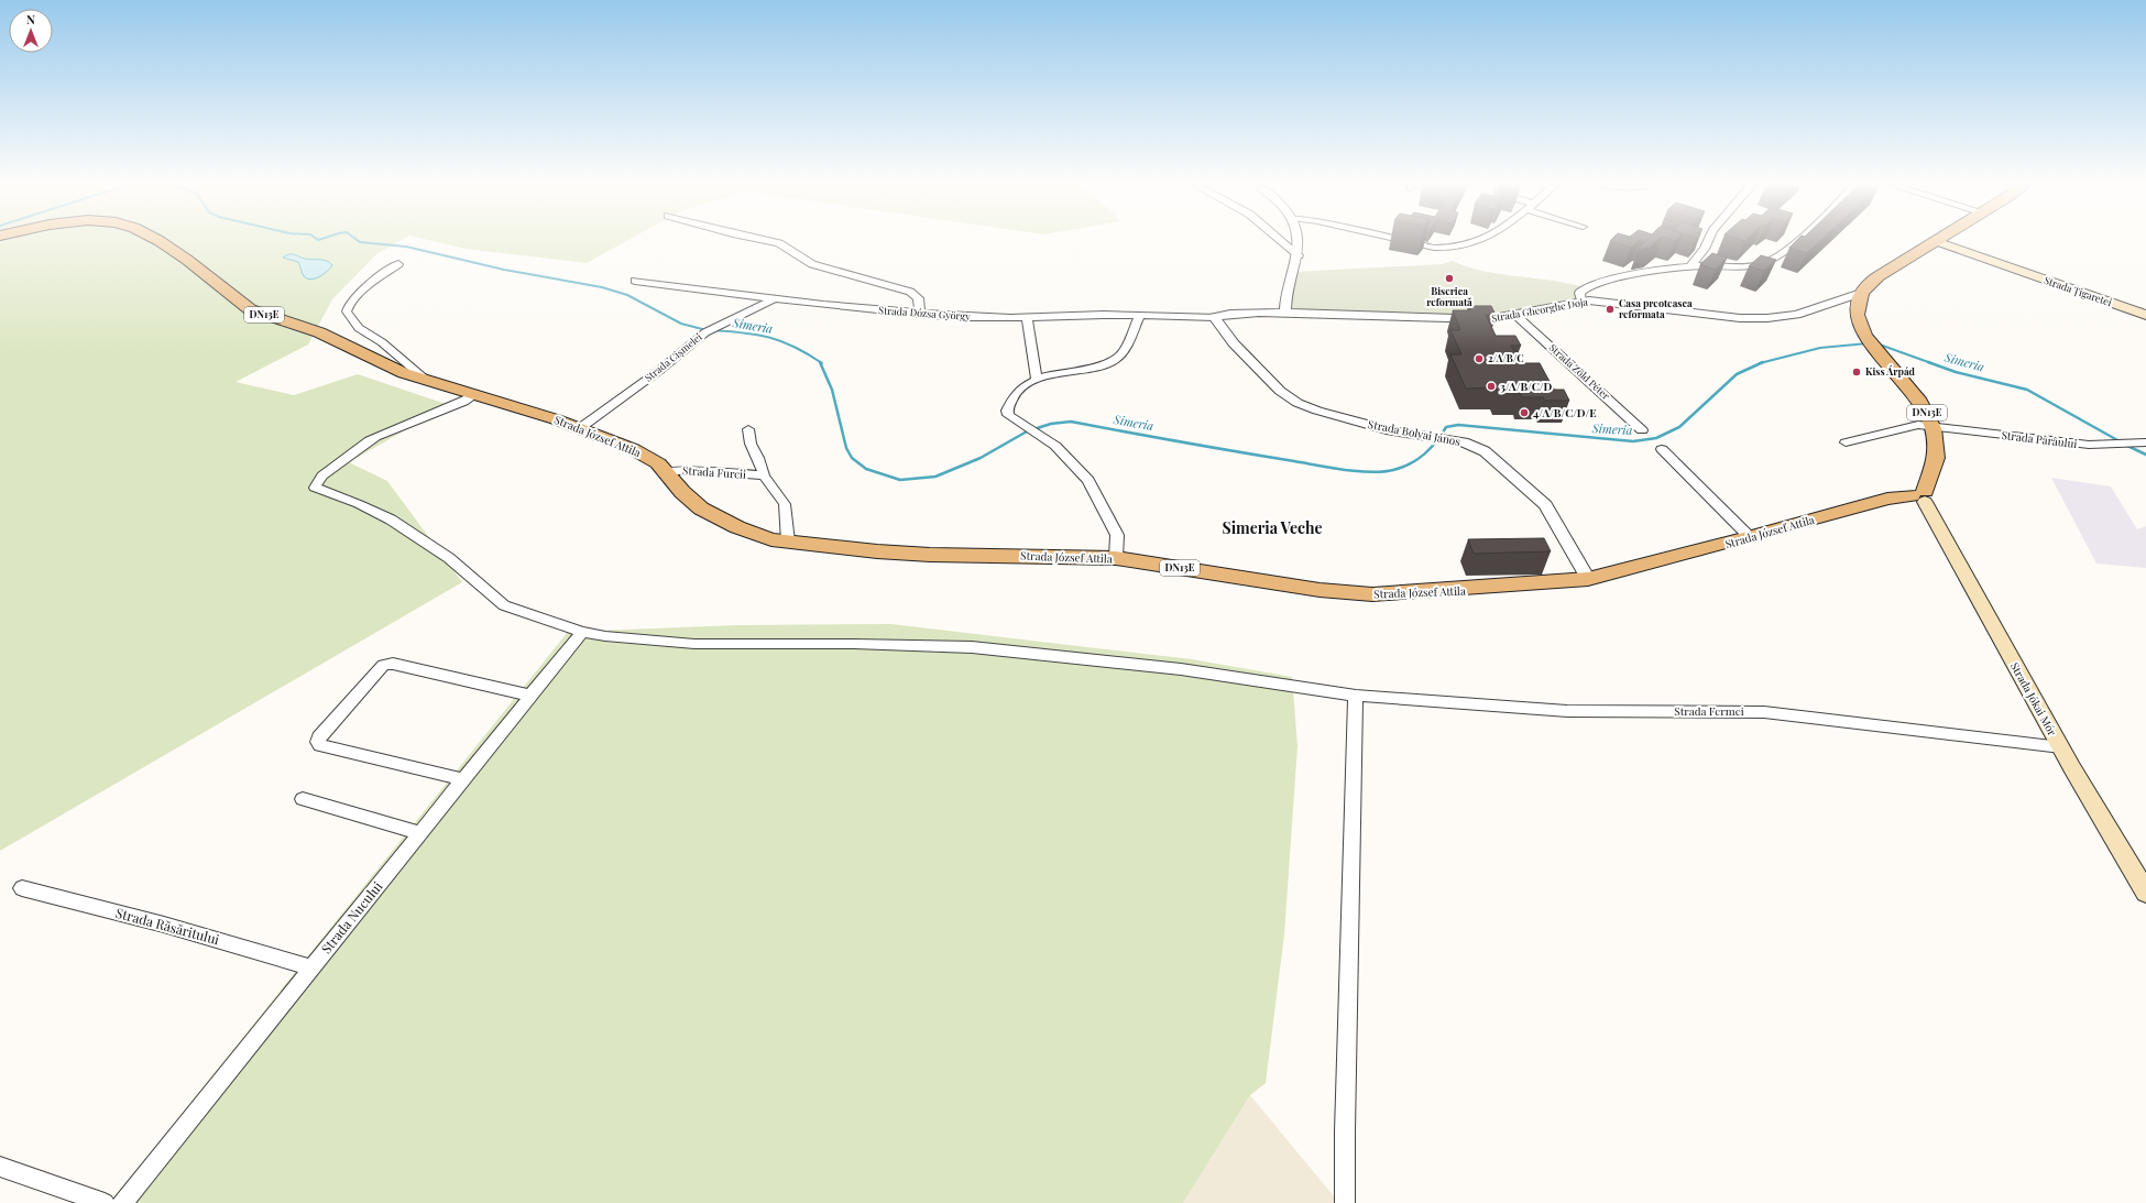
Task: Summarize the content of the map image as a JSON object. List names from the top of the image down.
{
  "streets": {
    "main road": [
      "Strada Țigaretei",
      "DN13E",
      "Strada József Attila",
      "Strada Jókai Mór"
    ],
    "street": [
      "Strada Gheorghe Doja",
      "Strada Dózsa György",
      "Strada Cișmelei",
      "Strada Zöld Péter",
      "Strada Bolyai János",
      "Strada Pârâului",
      "Strada Furcii",
      "Strada Fermei",
      "Strada Nucului",
      "Strada Răsăritului"
    ]
  },
  "crossings": [
    ["Strada Gheorghe Doja", "Strada Dózsa György"],
    ["Strada Gheorghe Doja", "DN13E"],
    ["Strada Gheorghe Doja", "Strada Zöld Péter"],
    ["Strada Gheorghe Doja", "Strada Bolyai János"],
    ["Strada Dózsa György", "Strada Cișmelei"],
    ["Strada Dózsa György", "Strada Bolyai János"],
    ["DN13E", "Strada József Attila"],
    ["DN13E", "Strada Pârâului"],
    ["DN13E", "Strada Jókai Mór"],
    ["Strada Cișmelei", "Strada József Attila"],
    ["Strada Bolyai János", "Strada József Attila"],
    ["Strada József Attila", "Strada Furcii"],
    ["Strada József Attila", "Strada Jókai Mór"],
    ["Strada József Attila", "Strada Fermei"],
    ["Strada Jókai Mór", "Strada Fermei"],
    ["Strada Fermei", "Strada Nucului"],
    ["Strada Nucului", "Strada Răsăritului"]
  ],
  "districts": ["Simeria Veche"],
  "water": ["Simeria"],
  "places": [
    "Biserica reformată",
    "Casa preoteasca reformata",
    "2/A/B/C",
    "Kiss Árpád",
    "3/A/B/C/D",
    "4/A/B/C/D/E"
  ],
  "north": "top"
}
